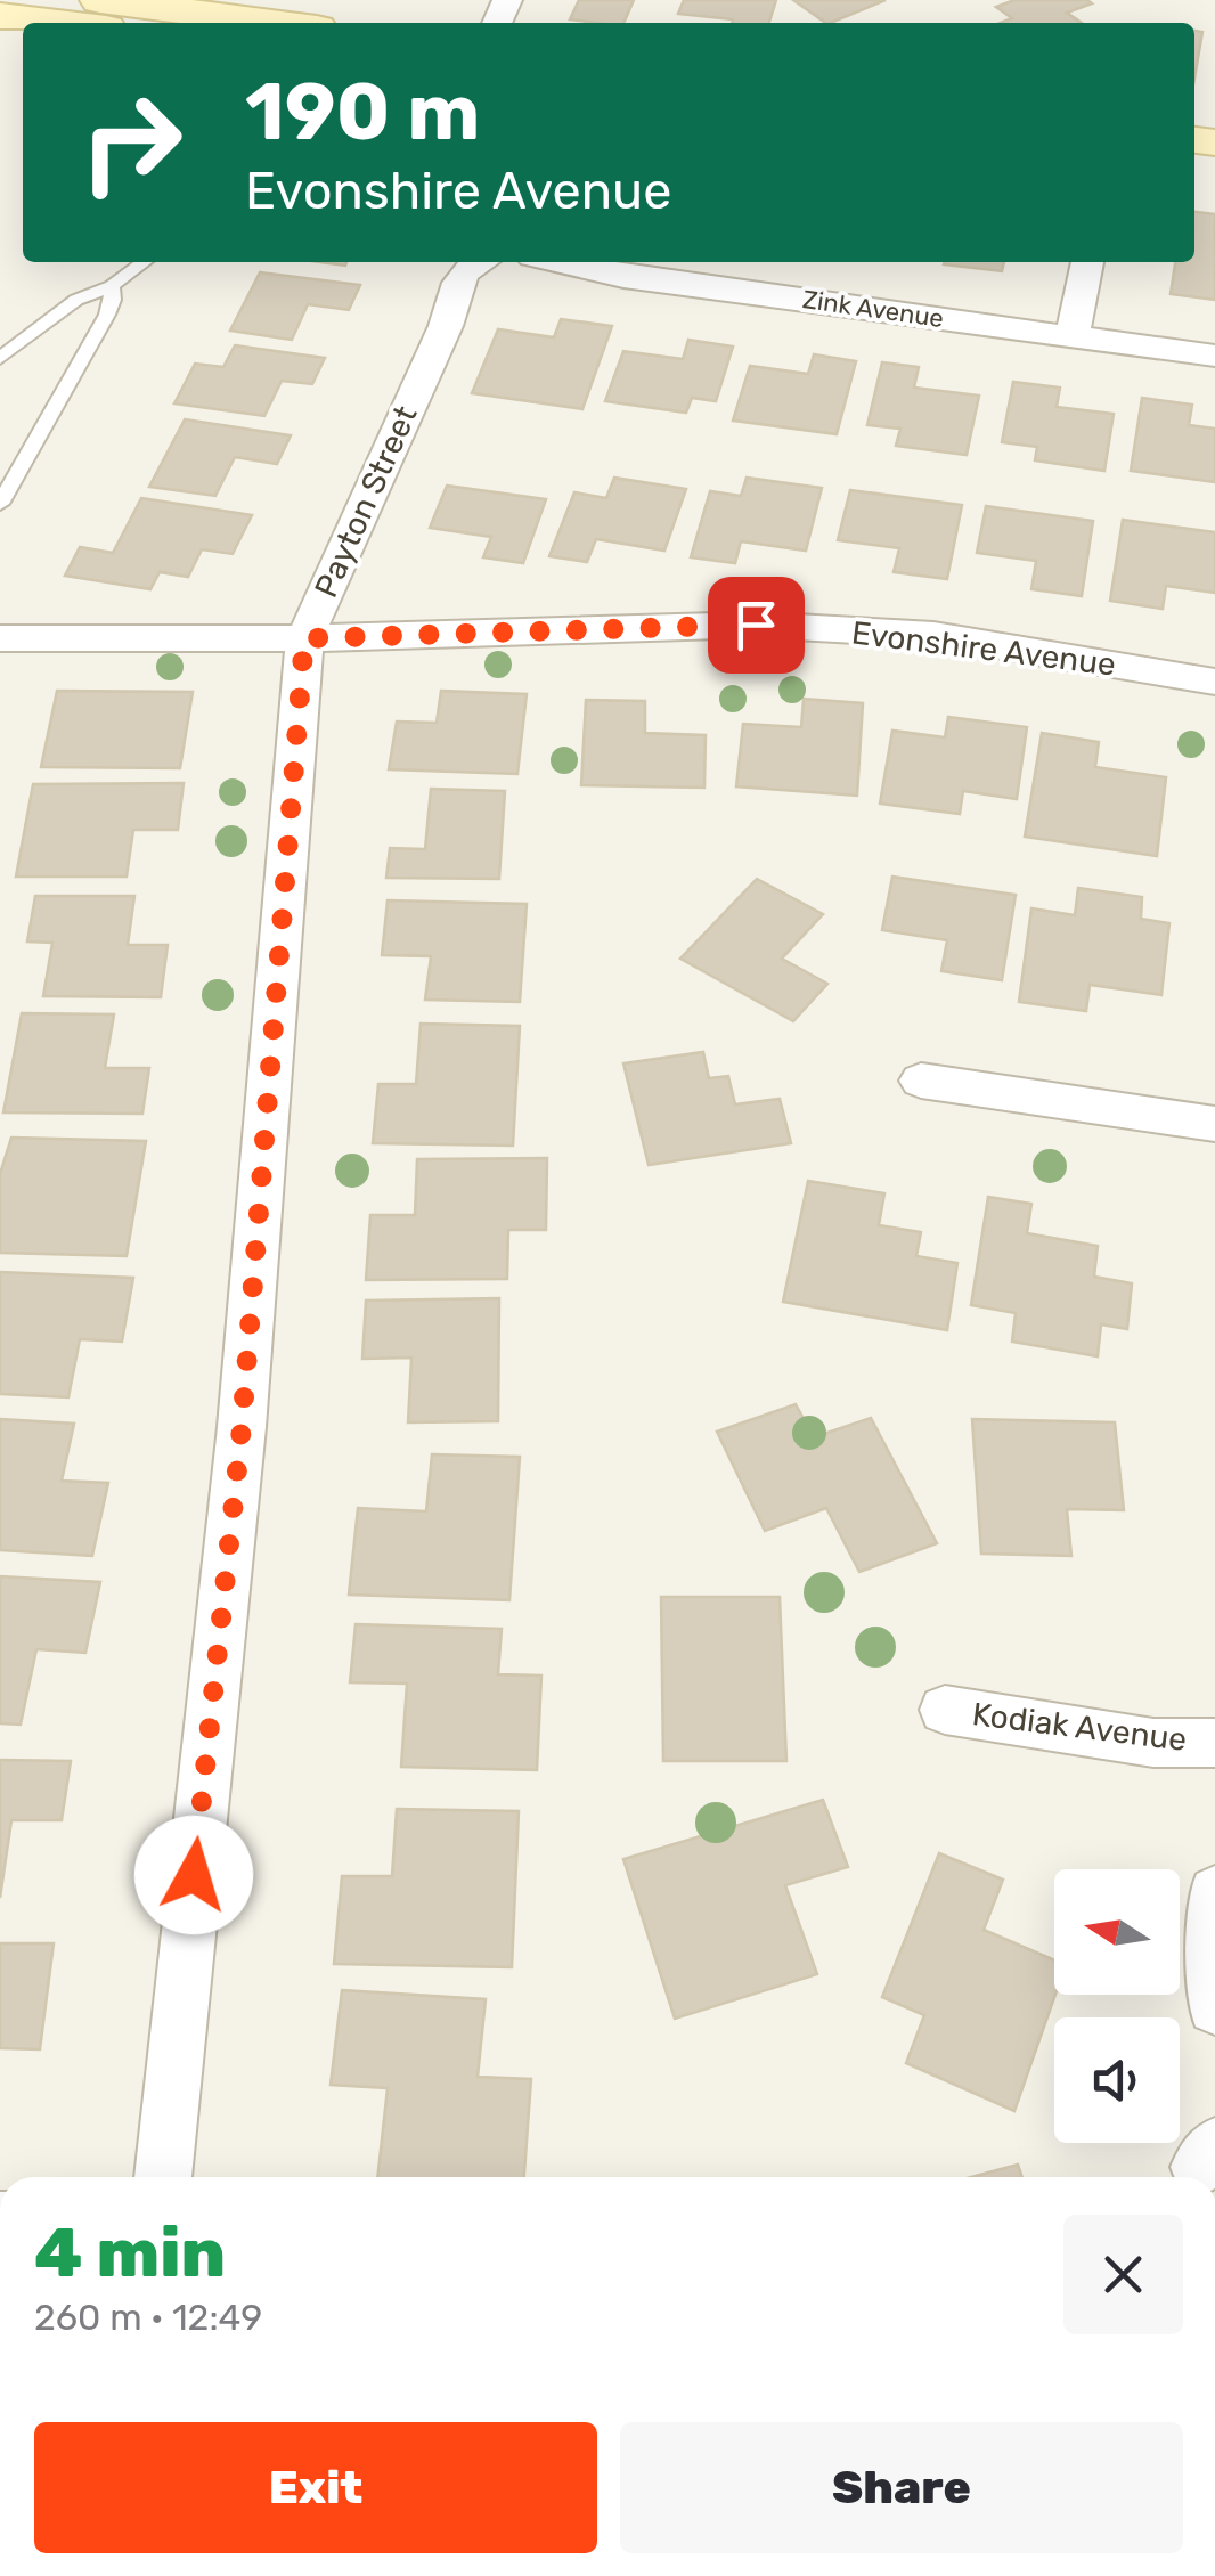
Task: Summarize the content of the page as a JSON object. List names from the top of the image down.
{
  "streets": {
    "street": [
      "Zink Avenue",
      "Payton Street",
      "Evonshire Avenue",
      "Kodiak Avenue"
    ]
  },
  "crossings": [
    ["Payton Street", "Evonshire Avenue"]
  ],
  "north": "left",
  "page": {
    "turn": ["190 m", "Evonshire Avenue"],
    "heading": ["4 min", "260 m · 12:49"],
    "buttons": ["Exit", "Share"]
  }
}
